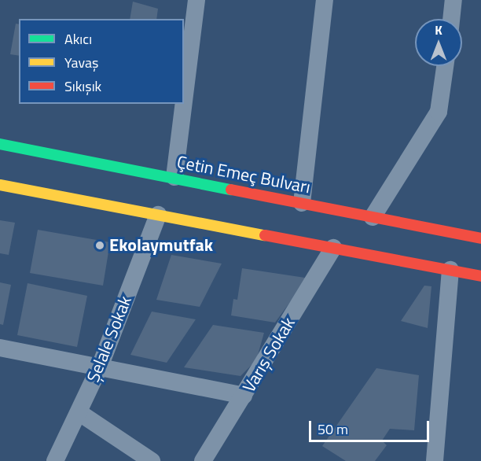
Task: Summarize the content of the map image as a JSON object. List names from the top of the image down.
{
  "streets": {
    "main road": ["Çetin Emeç Bulvarı"],
    "street": ["Şelale Sokak", "Varış Sokak"]
  },
  "places": ["Ekolaymutfak"],
  "legend": ["Akıcı", "Yavaş", "Sıkışık"],
  "scale_bar": "50 m",
  "north": "top"
}
